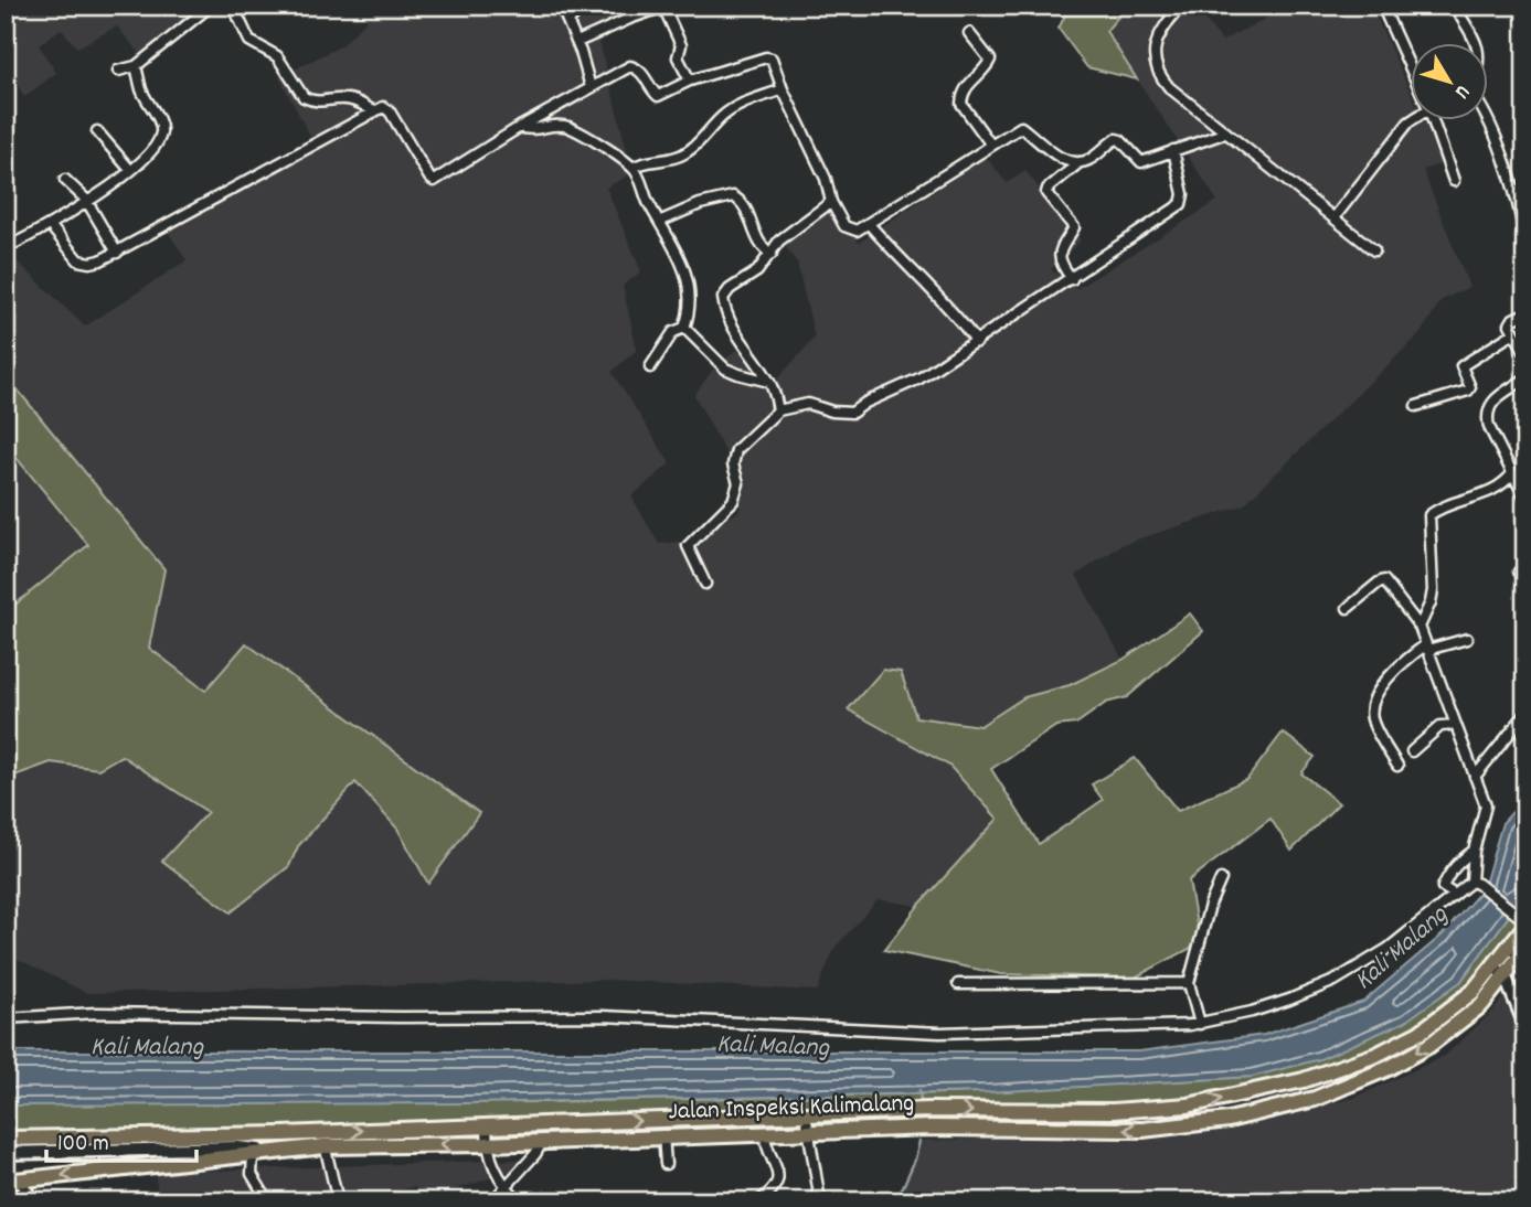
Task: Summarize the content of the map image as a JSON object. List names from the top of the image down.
{
  "streets": {
    "main road": ["Jalan Inspeksi Kalimalang"]
  },
  "water": ["Kali Malang"],
  "scale_bar": "100 m",
  "north": "bottom right"
}
